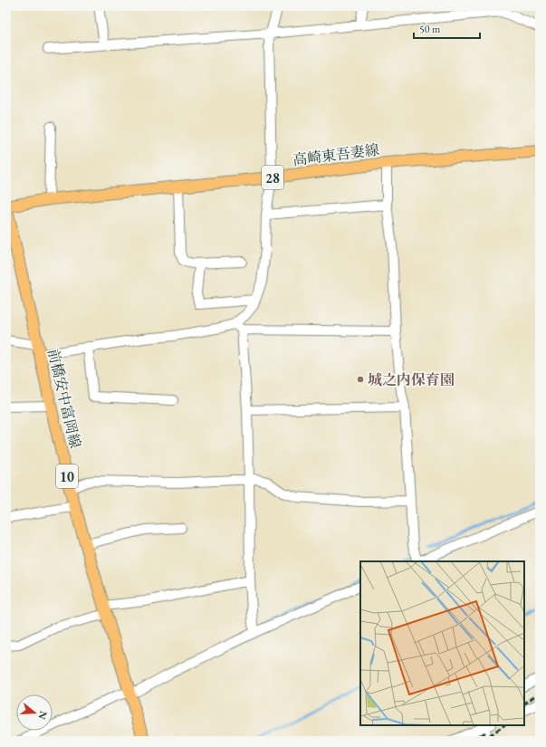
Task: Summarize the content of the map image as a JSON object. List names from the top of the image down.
{
  "streets": {
    "main road": [
      "高崎東吾妻線",
      "28",
      "前橋安中富岡線",
      "10"
    ]
  },
  "crossings": [
    ["高崎東吾妻線", "前橋安中富岡線"]
  ],
  "places": ["城之内保育園"],
  "scale_bar": "50 m",
  "north": "right"
}
